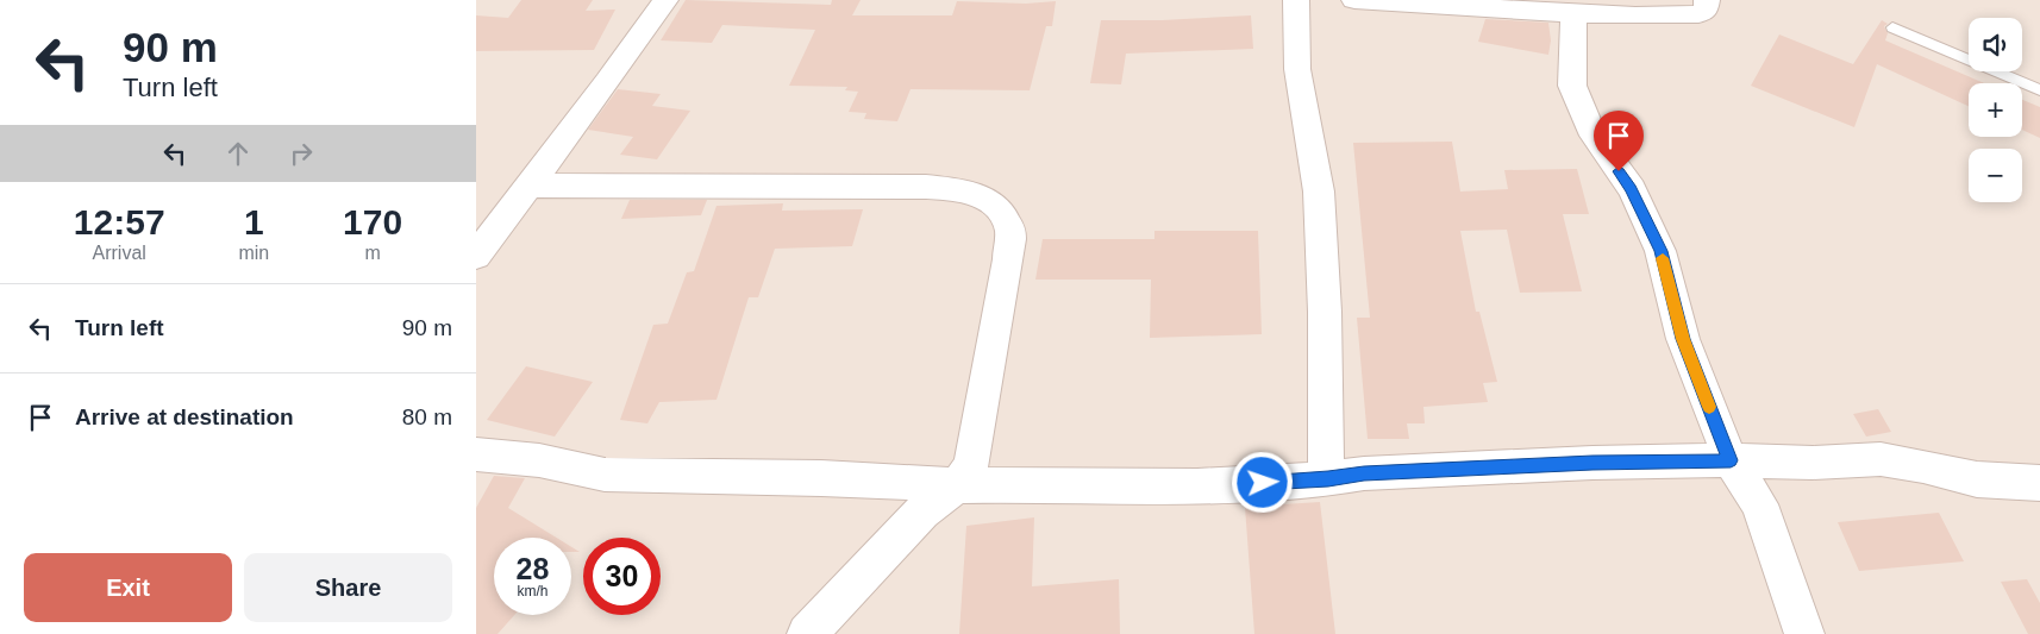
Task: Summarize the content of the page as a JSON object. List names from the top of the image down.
{
  "page": {
    "turn": ["90 m", "Turn left"],
    "map_buttons": ["+", "−"],
    "eta": [
      "12:57",
      "Arrival",
      "1",
      "min",
      "170",
      "m"
    ],
    "list": [
      {
        "name": "Turn left",
        "value": "90 m"
      },
      {
        "name": "Arrive at destination",
        "value": "80 m"
      }
    ],
    "speed": "28 km/h",
    "limit": "30",
    "buttons": ["Exit", "Share"]
  }
}
